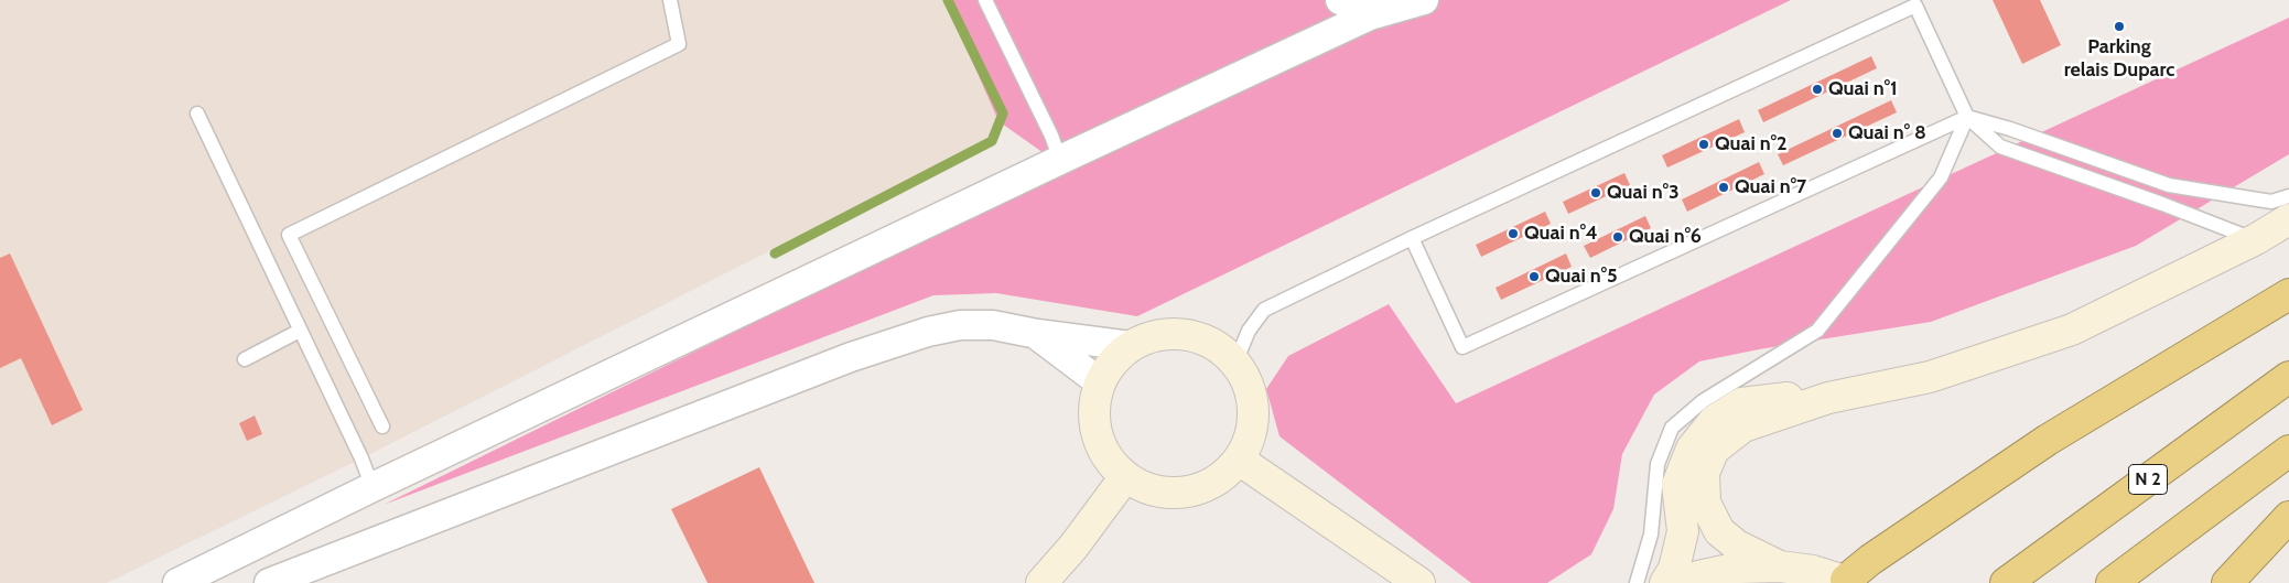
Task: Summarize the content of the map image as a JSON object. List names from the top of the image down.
{
  "streets": {
    "highway": ["N 2"]
  },
  "places": [
    "Parking relais Duparc",
    "Quai n°1",
    "Quai n° 8",
    "Quai n°2",
    "Quai n°7",
    "Quai n°3",
    "Quai n°4",
    "Quai n°6",
    "Quai n°5"
  ]
}
